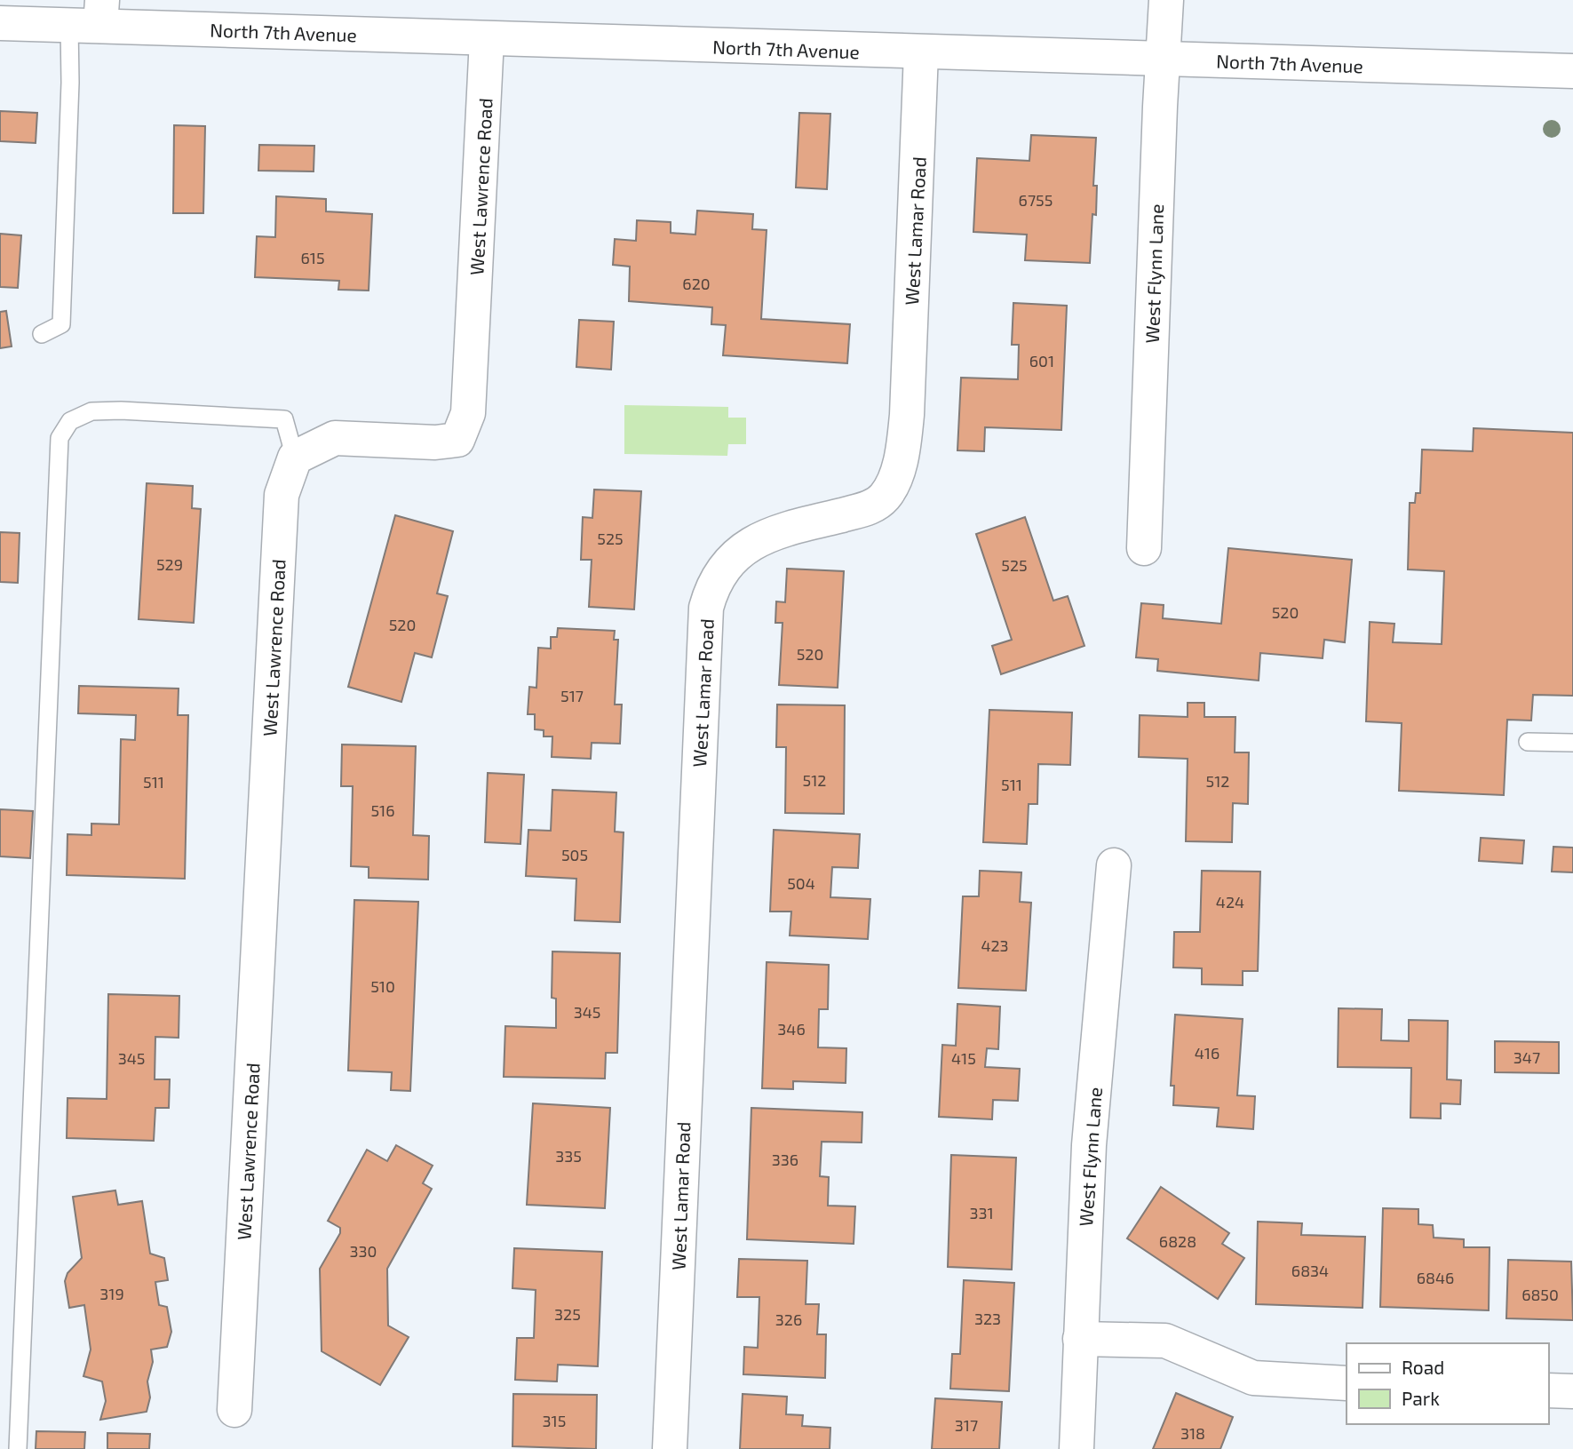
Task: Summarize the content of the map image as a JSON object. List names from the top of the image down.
{
  "streets": {
    "street": [
      "North 7th Avenue",
      "West Lawrence Road",
      "West Lamar Road",
      "West Flynn Lane"
    ]
  },
  "crossings": [
    ["North 7th Avenue", "West Lawrence Road"],
    ["North 7th Avenue", "West Lamar Road"],
    ["North 7th Avenue", "West Flynn Lane"]
  ],
  "house_numbers": [
    "6755",
    "615",
    "620",
    "601",
    "525",
    "529",
    "525",
    "520",
    "520",
    "520",
    "517",
    "512",
    "512",
    "511",
    "511",
    "516",
    "505",
    "504",
    "424",
    "423",
    "510",
    "345",
    "346",
    "416",
    "347",
    "345",
    "415",
    "335",
    "336",
    "331",
    "6828",
    "330",
    "6834",
    "6846",
    "319",
    "6850",
    "325",
    "323",
    "326",
    "315",
    "317",
    "318"
  ],
  "legend": ["Road", "Park"]
}
